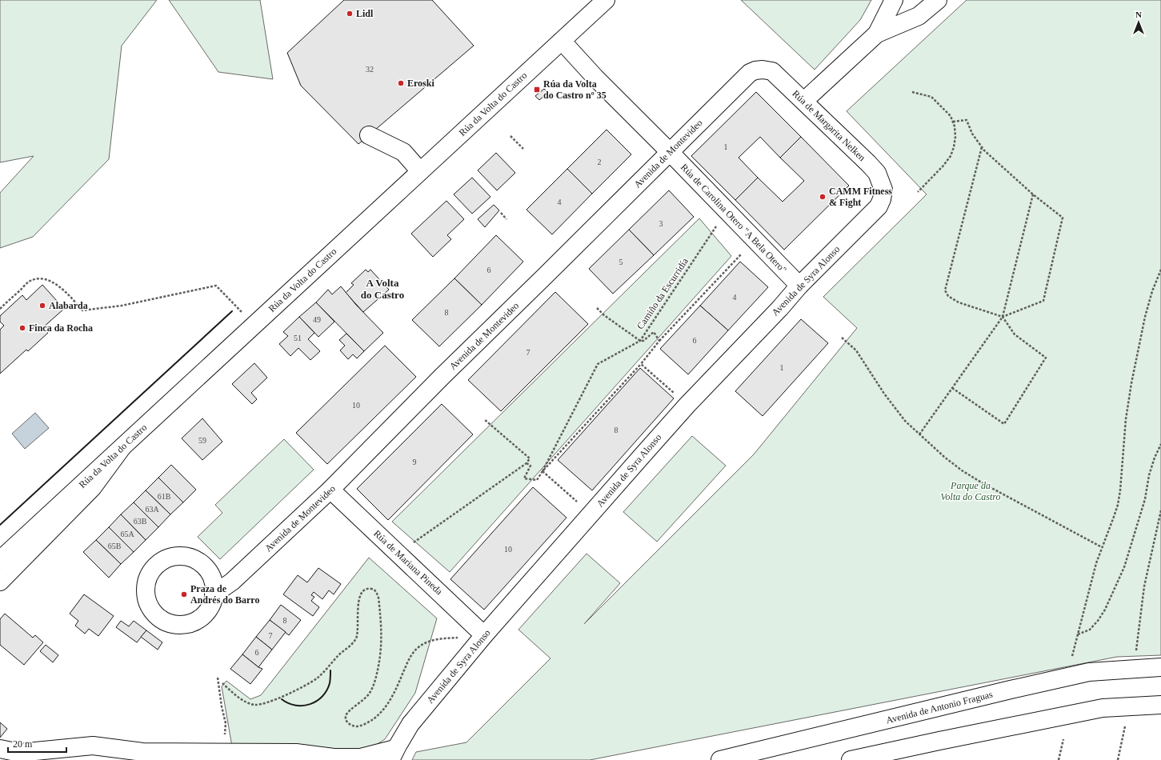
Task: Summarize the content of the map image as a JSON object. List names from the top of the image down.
{
  "streets": {
    "main road": [
      "Rúa da Volta do Castro",
      "Rúa de Margarita Nelken",
      "Avenida de Montevideo",
      "Rúa de Carolina Otero \"A Bela Otero\"",
      "Avenida de Syra Alonso",
      "Rúa de Mariana Pineda",
      "Avenida de Antonio Fraguas"
    ],
    "path": ["Camiño da Escurridía"]
  },
  "crossings": [
    ["Rúa da Volta do Castro", "Rúa de Carolina Otero \"A Bela Otero\""],
    ["Rúa de Margarita Nelken", "Avenida de Montevideo"],
    ["Rúa de Margarita Nelken", "Avenida de Syra Alonso"],
    ["Avenida de Montevideo", "Rúa de Carolina Otero \"A Bela Otero\""],
    ["Avenida de Montevideo", "Rúa de Mariana Pineda"],
    ["Rúa de Carolina Otero \"A Bela Otero\"", "Avenida de Syra Alonso"],
    ["Avenida de Syra Alonso", "Rúa de Mariana Pineda"]
  ],
  "districts": ["A Volta do Castro"],
  "parks": ["Parque da Volta do Castro"],
  "places": {
    "other": [
      "Lidl",
      "Eroski",
      "CAMM Fitness & Fight",
      "Alabarda",
      "Finca da Rocha",
      "Praza de Andrés do Barro"
    ],
    "transit": ["Rúa da Volta do Castro nº 35"]
  },
  "house_numbers": [
    "32",
    "1",
    "2",
    "4",
    "3",
    "5",
    "6",
    "4",
    "8",
    "49",
    "51",
    "6",
    "7",
    "1",
    "10",
    "8",
    "59",
    "9",
    "61B",
    "63A",
    "63B",
    "65A",
    "65B",
    "10",
    "8",
    "7",
    "6"
  ],
  "scale_bar": "20 m",
  "north": "top"
}
